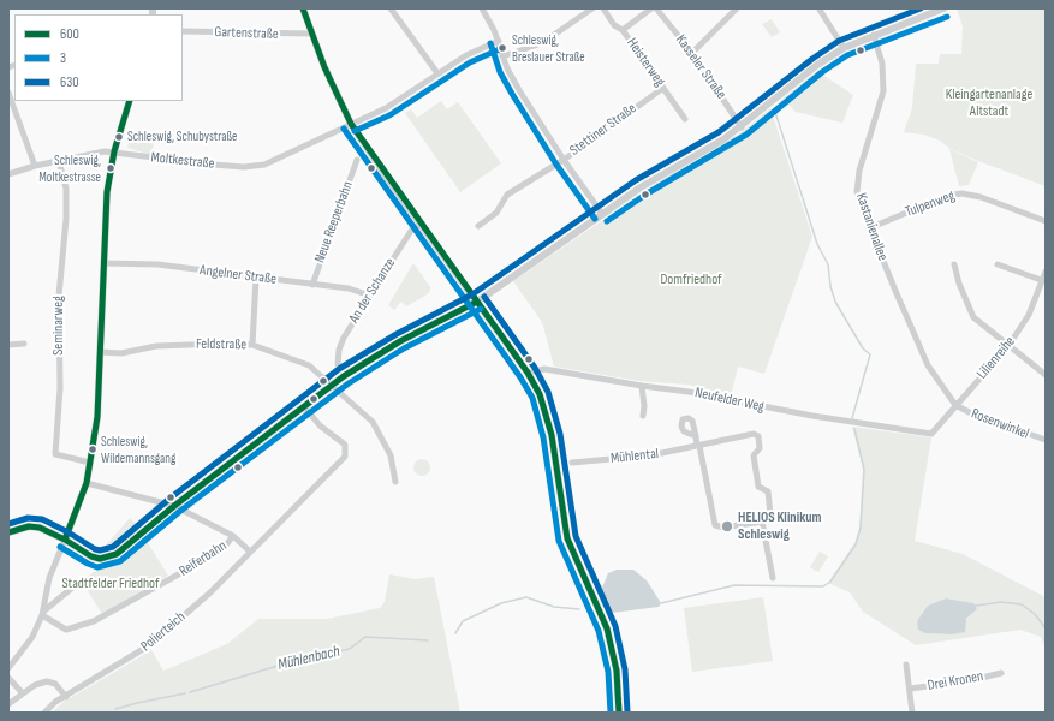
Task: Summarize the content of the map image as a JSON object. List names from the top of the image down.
{
  "streets": {
    "street": [
      "Gartenstraße",
      "Heisterweg",
      "Kasseler Straße",
      "Stettiner Straße",
      "Moltkestraße",
      "Tulpenweg",
      "Neue Reeperbahn",
      "Kastanienallee",
      "Angelner Straße",
      "An der Schanze",
      "Seminarweg",
      "Feldstraße",
      "Lilienreihe",
      "Neufelder Weg",
      "Rosenwinkel",
      "Mühlental",
      "Reiferbahn",
      "Polierteich",
      "Drei Kronen"
    ]
  },
  "crossings": [
    ["Heisterweg", "Stettiner Straße"],
    ["Moltkestraße", "Seminarweg"],
    ["Tulpenweg", "Kastanienallee"],
    ["Neue Reeperbahn", "Angelner Straße"],
    ["Kastanienallee", "Lilienreihe"],
    ["Kastanienallee", "Rosenwinkel"],
    ["Angelner Straße", "An der Schanze"],
    ["Lilienreihe", "Neufelder Weg"],
    ["Lilienreihe", "Rosenwinkel"]
  ],
  "water": ["Mühlenbach"],
  "parks": ["Kleingartenanlage Altstadt", "Domfriedhof", "Stadtfelder Friedhof"],
  "places": [
    "Schleswig, Breslauer Straße",
    "Schleswig, Schubystraße",
    "Schleswig, Moltkestrasse",
    "Schleswig, Wildemannsgang",
    "HELIOS Klinikum Schleswig"
  ],
  "lines": ["transit line 600", "transit line 630", "transit line 3"],
  "legend": ["600", "3", "630"]
}
